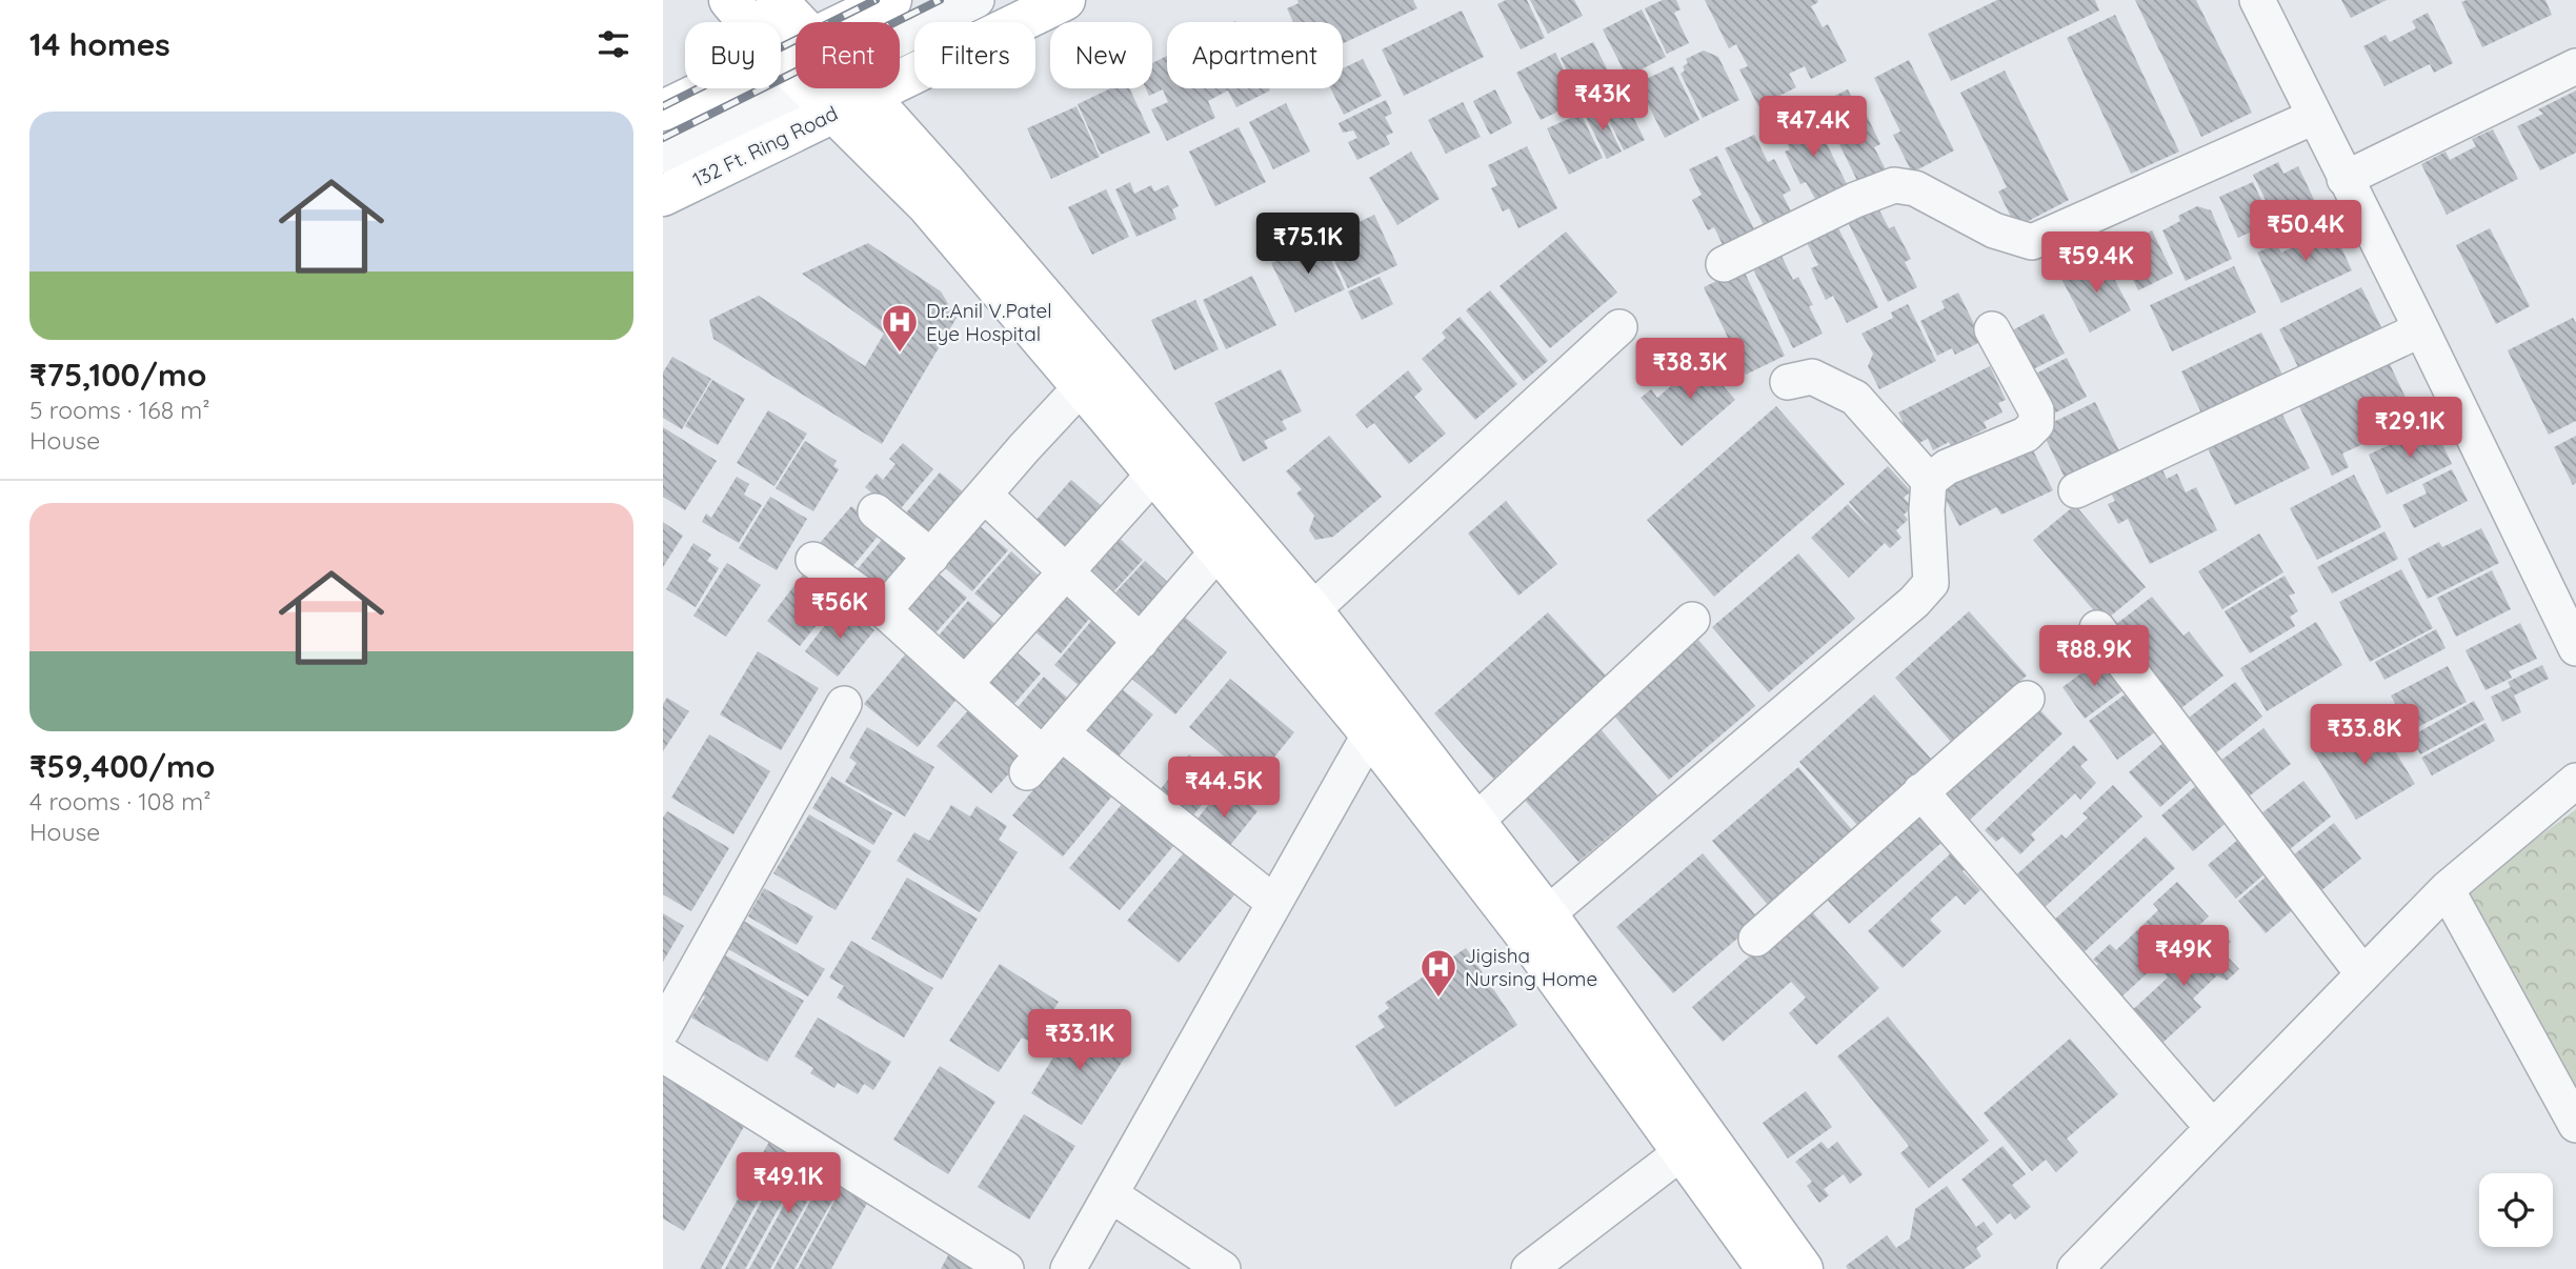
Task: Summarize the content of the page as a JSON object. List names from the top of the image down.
{
  "streets": {
    "main road": ["132 Ft. Ring Road"]
  },
  "places": {
    "hospital": ["Dr.Anil V.Patel Eye Hospital", "Jigisha Nursing Home"]
  },
  "page": {
    "heading": "14 homes",
    "chip": [
      "Buy",
      "Rent",
      "Filters",
      "New",
      "Apartment"
    ],
    "price": [
      "₹43K",
      "₹47.4K",
      "₹50.4K",
      "₹75.1K",
      "₹59.4K",
      "₹38.3K",
      "₹29.1K",
      "₹56K",
      "₹88.9K",
      "₹33.8K",
      "₹44.5K",
      "₹49K",
      "₹33.1K",
      "₹49.1K"
    ],
    "list": [
      {
        "name": "₹75,100/mo",
        "note": "5 rooms · 168 m² · House"
      },
      {
        "name": "₹59,400/mo",
        "note": "4 rooms · 108 m² · House"
      }
    ]
  }
}
